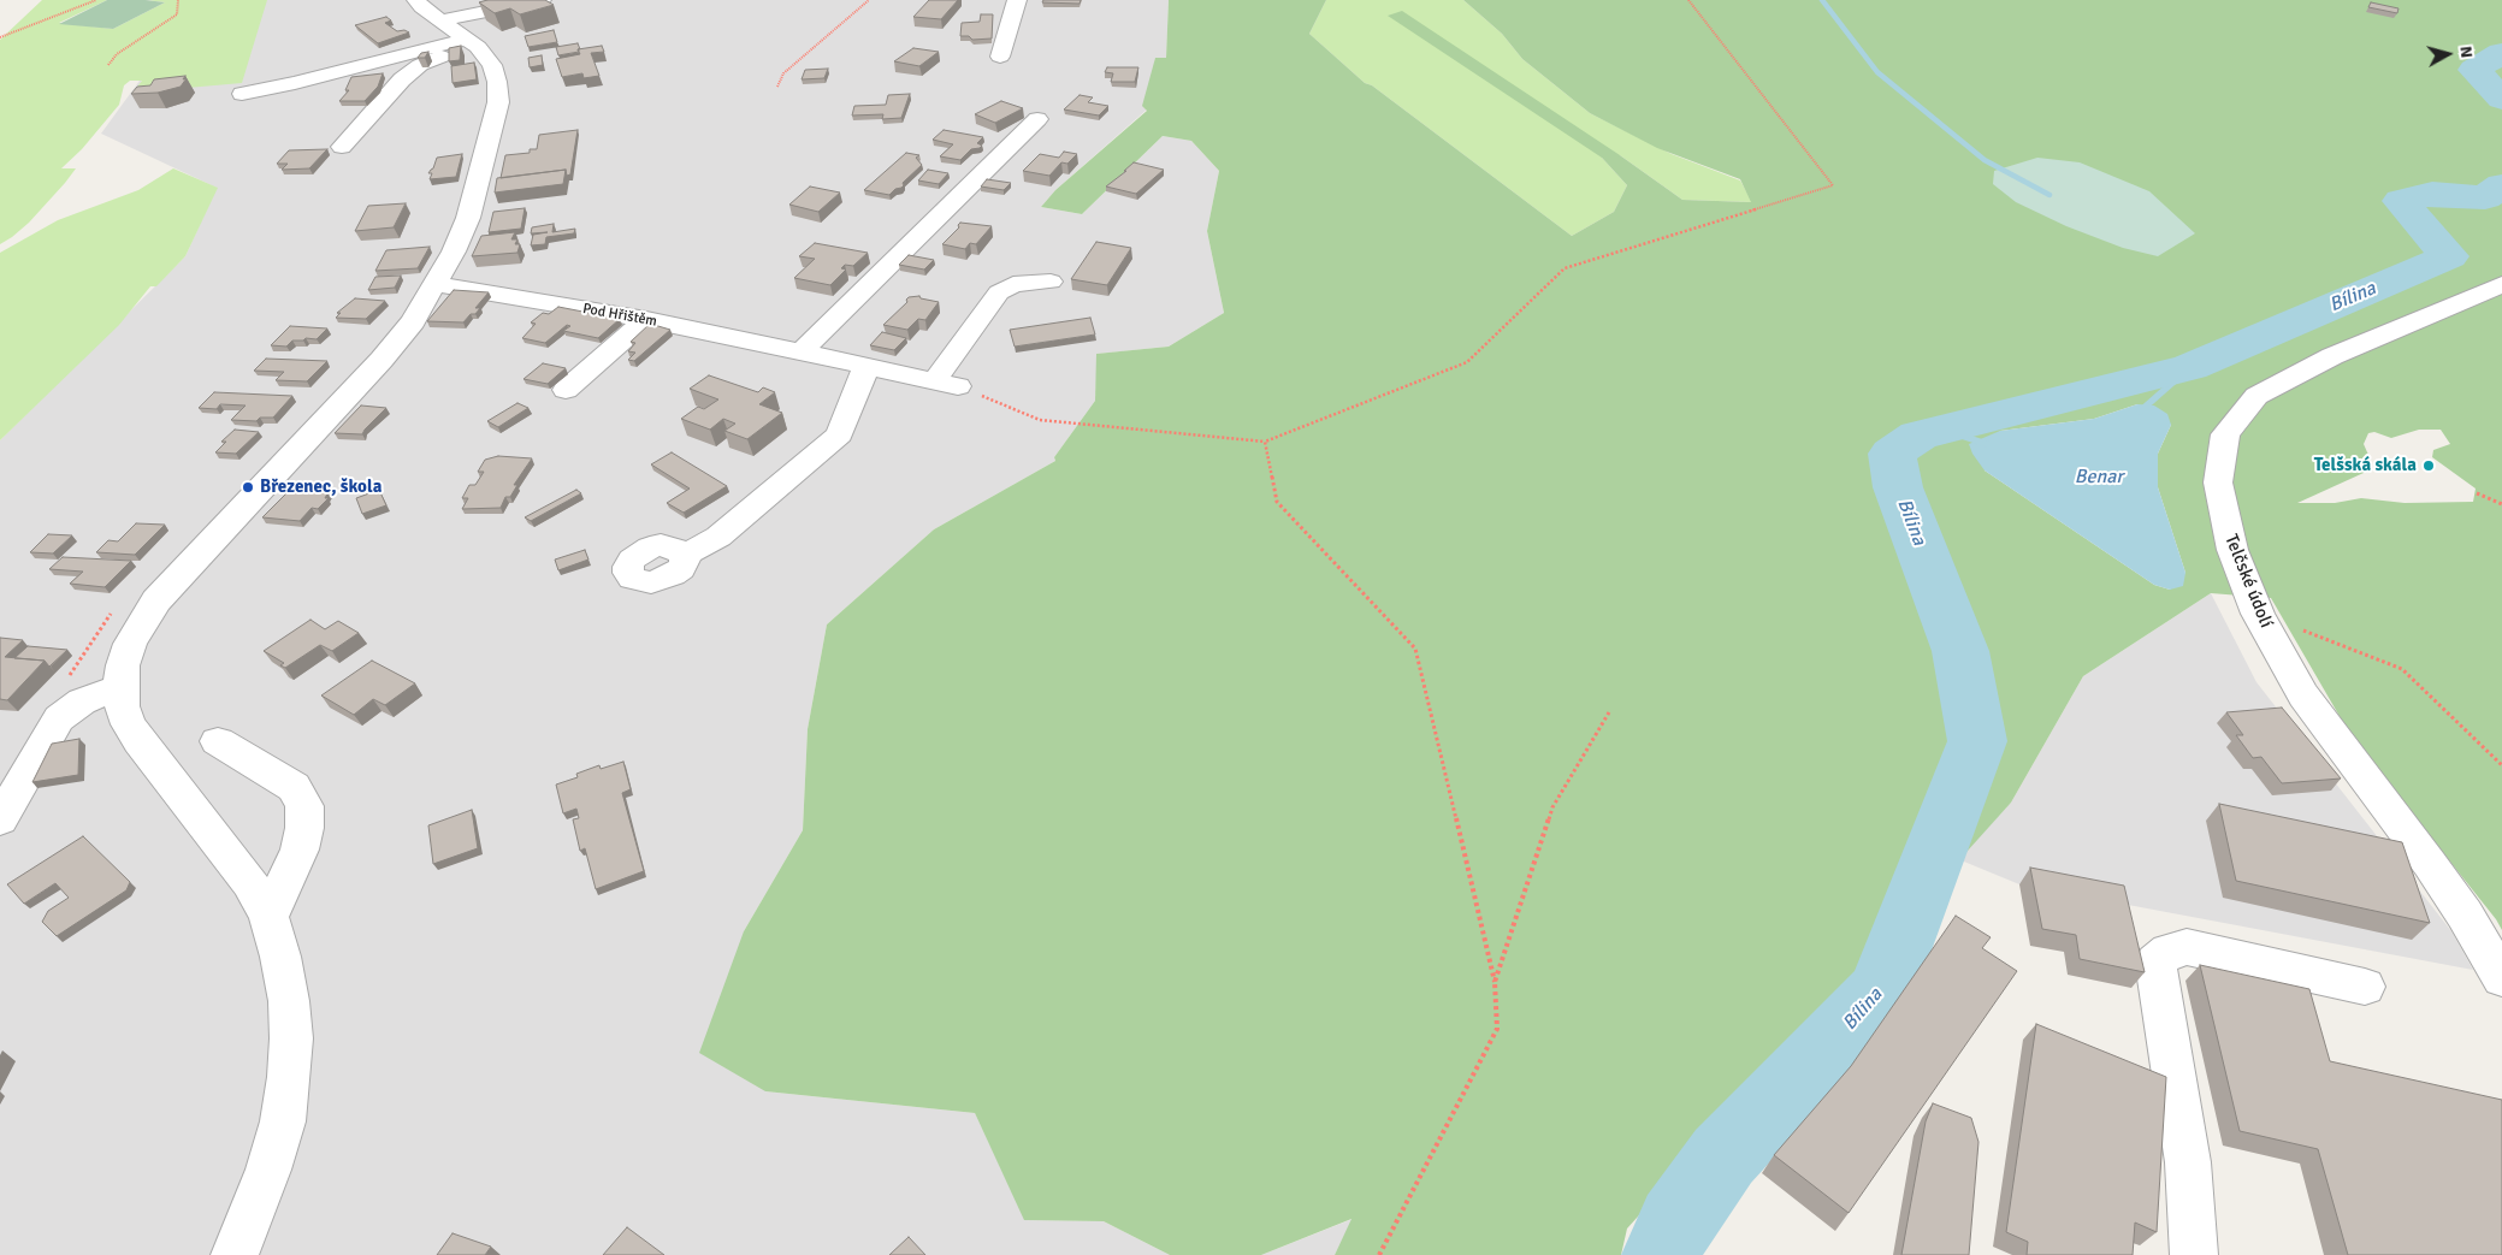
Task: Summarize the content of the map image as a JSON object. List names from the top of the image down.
{
  "streets": {
    "street": ["Pod Hřištěm", "Telčské údolí"]
  },
  "water": ["Bílina", "Benar"],
  "places": ["Telšská skála", "Březenec, škola"],
  "north": "right"
}
